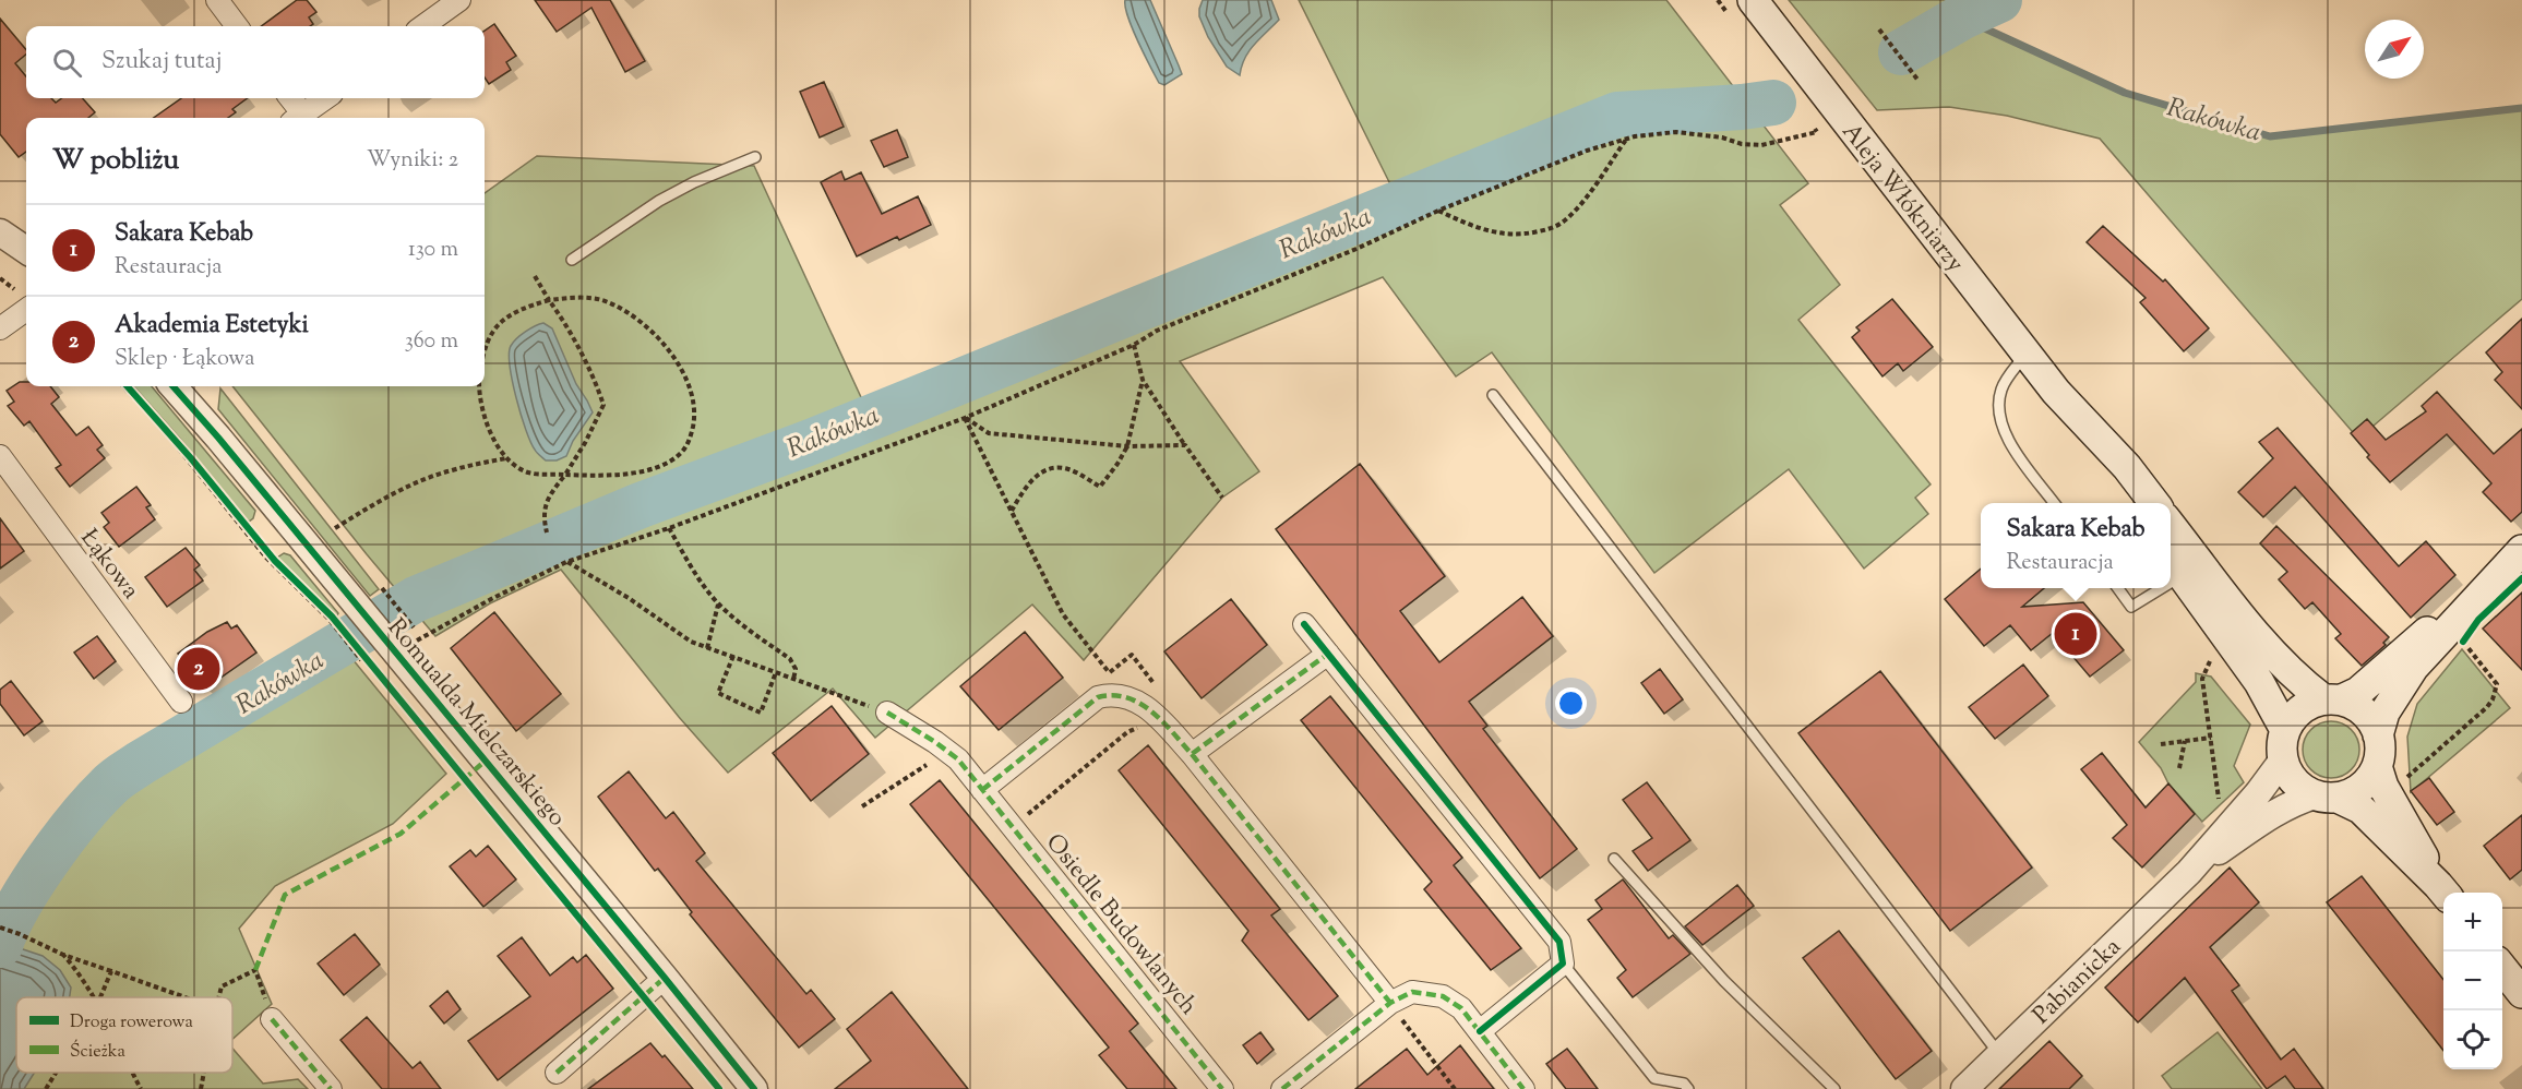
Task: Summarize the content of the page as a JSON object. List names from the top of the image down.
{
  "streets": {
    "main road": ["Aleja Włókniarzy"],
    "street": [
      "Łąkowa",
      "Romualda Mielczarskiego",
      "Osiedle Budowlanych",
      "Pabianicka"
    ]
  },
  "water": ["Rakówka"],
  "legend": ["Droga rowerowa", "Ścieżka"],
  "north": "top right",
  "page": {
    "search": "Szukaj tutaj",
    "heading": ["W pobliżu", "Wyniki: 2"],
    "list": [
      {
        "mark": "1",
        "name": "Sakara Kebab",
        "note": "Restauracja",
        "value": "130 m"
      },
      {
        "mark": "2",
        "name": "Akademia Estetyki",
        "note": "Sklep · Łąkowa",
        "value": "360 m"
      }
    ],
    "popup": ["Sakara Kebab", "Restauracja"],
    "pins": ["1", "2"],
    "map_buttons": ["+", "−"]
  }
}
